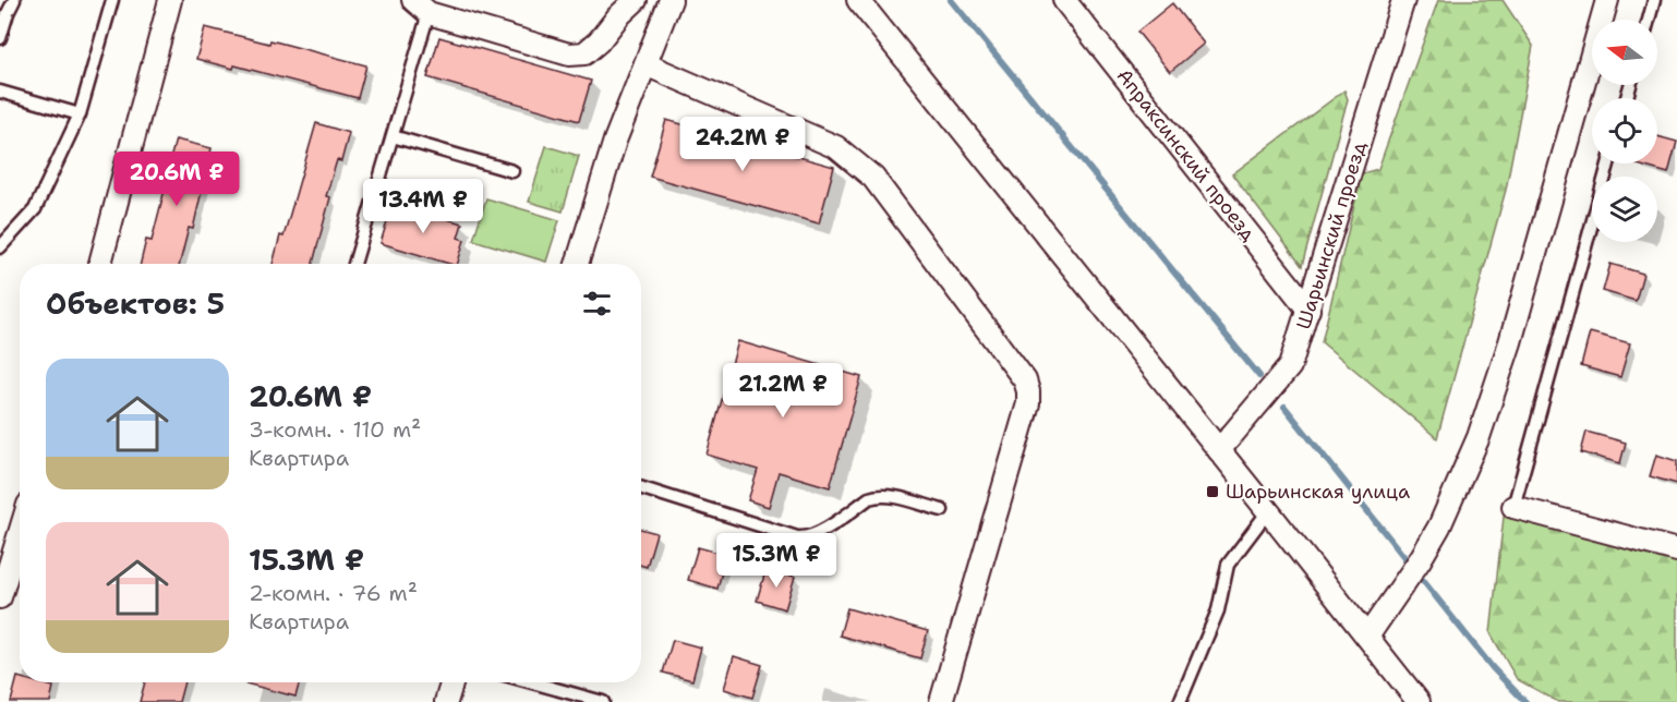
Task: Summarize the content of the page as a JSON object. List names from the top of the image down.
{
  "streets": {
    "street": ["Апраксинский проезд", "Шарьинский проезд"]
  },
  "crossings": [
    ["Апраксинский проезд", "Шарьинский проезд"]
  ],
  "places": {
    "transit": ["Шарьинская улица"]
  },
  "north": "left",
  "page": {
    "price": [
      "24.2M ₽",
      "20.6M ₽",
      "13.4M ₽",
      "21.2M ₽",
      "15.3M ₽"
    ],
    "heading": "Объектов: 5",
    "list": [
      {
        "name": "20.6M ₽",
        "note": "3-комн. · 110 m² · Квартира"
      },
      {
        "name": "15.3M ₽",
        "note": "2-комн. · 76 m² · Квартира"
      }
    ]
  }
}
